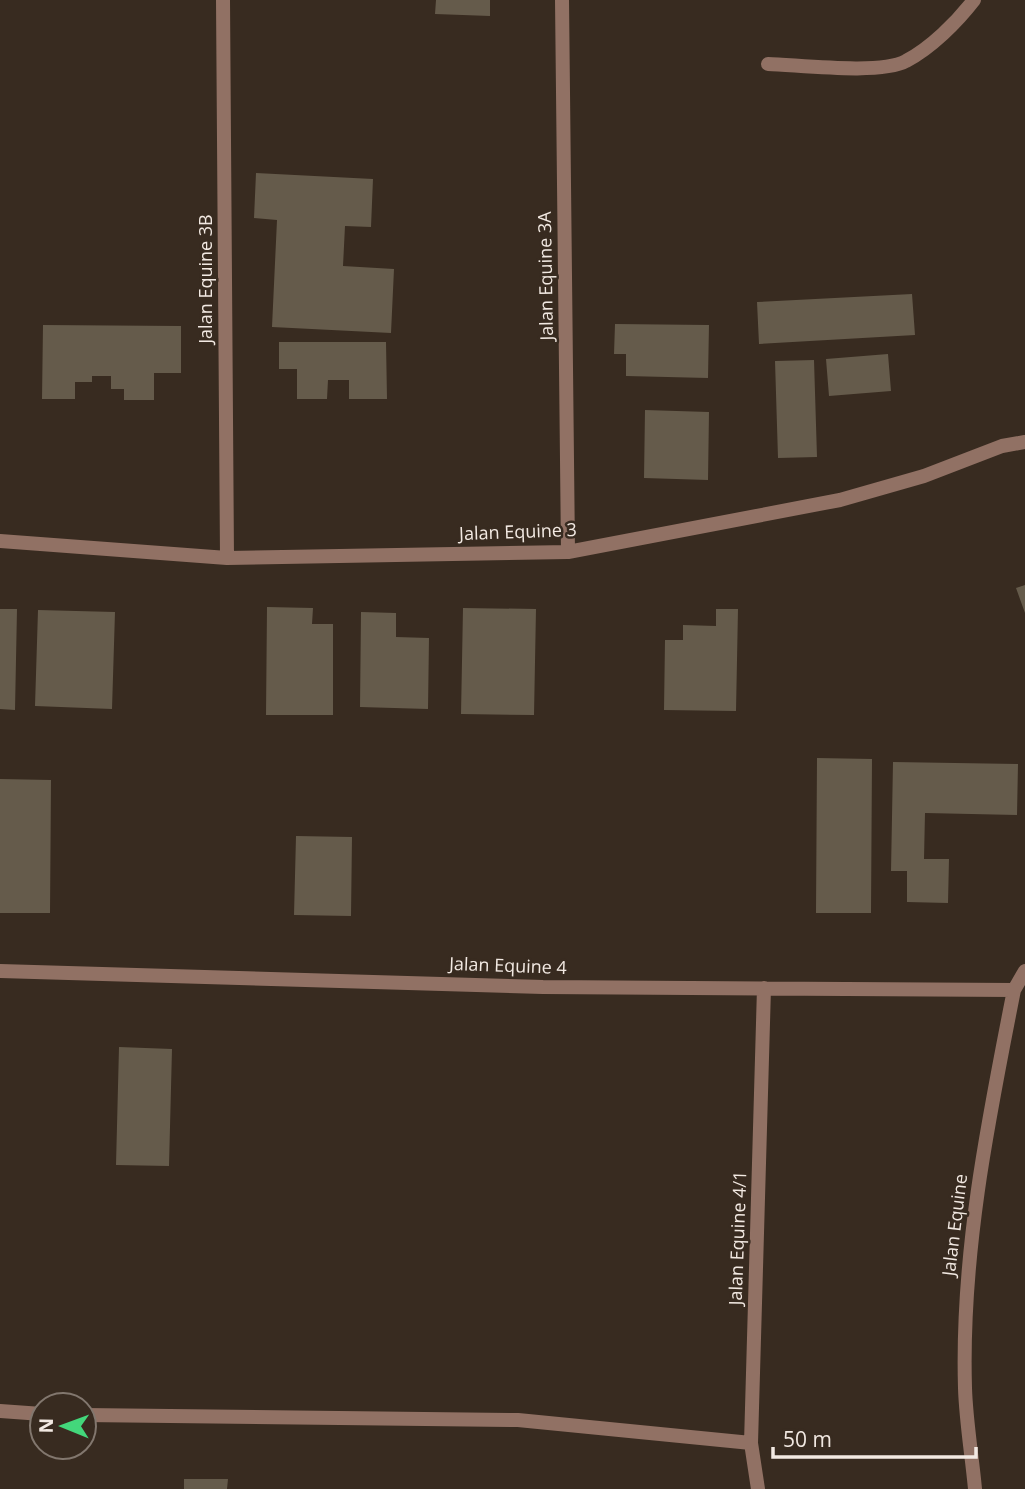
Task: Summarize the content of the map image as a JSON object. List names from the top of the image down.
{
  "streets": {
    "street": [
      "Jalan Equine 3A",
      "Jalan Equine 3B",
      "Jalan Equine 3",
      "Jalan Equine 4",
      "Jalan Equine",
      "Jalan Equine 4/1"
    ]
  },
  "crossings": [
    ["Jalan Equine 3A", "Jalan Equine 3"],
    ["Jalan Equine 3B", "Jalan Equine 3"],
    ["Jalan Equine 4", "Jalan Equine"],
    ["Jalan Equine 4", "Jalan Equine 4/1"]
  ],
  "scale_bar": "50 m",
  "north": "left"
}
